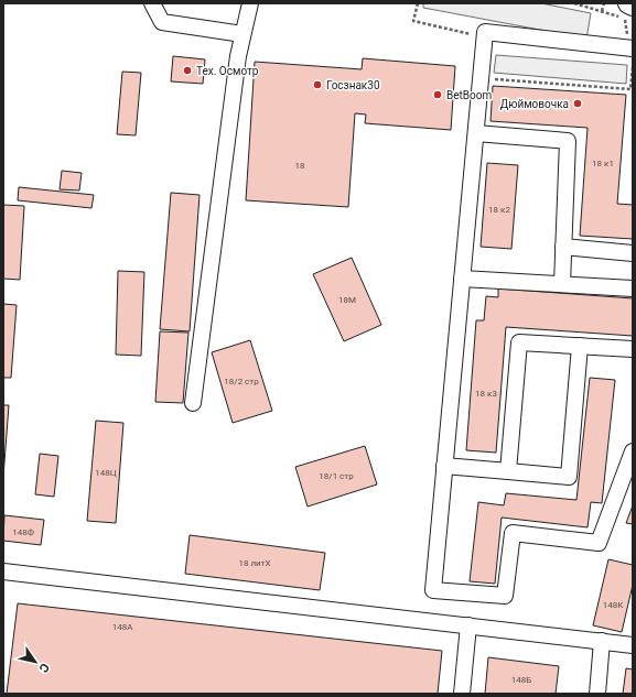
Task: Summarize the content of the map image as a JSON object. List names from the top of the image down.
{
  "places": [
    "Тех. Осмотр",
    "Госзнак30",
    "BetBoom",
    "Дюймовочка"
  ],
  "house_numbers": [
    "18 к1",
    "18",
    "18 к2",
    "18М",
    "18/2 стр",
    "18 к3",
    "148Ц",
    "18/1 стр",
    "148Ф",
    "18 литХ",
    "148К",
    "148А",
    "148Б"
  ],
  "north": "bottom right"
}
